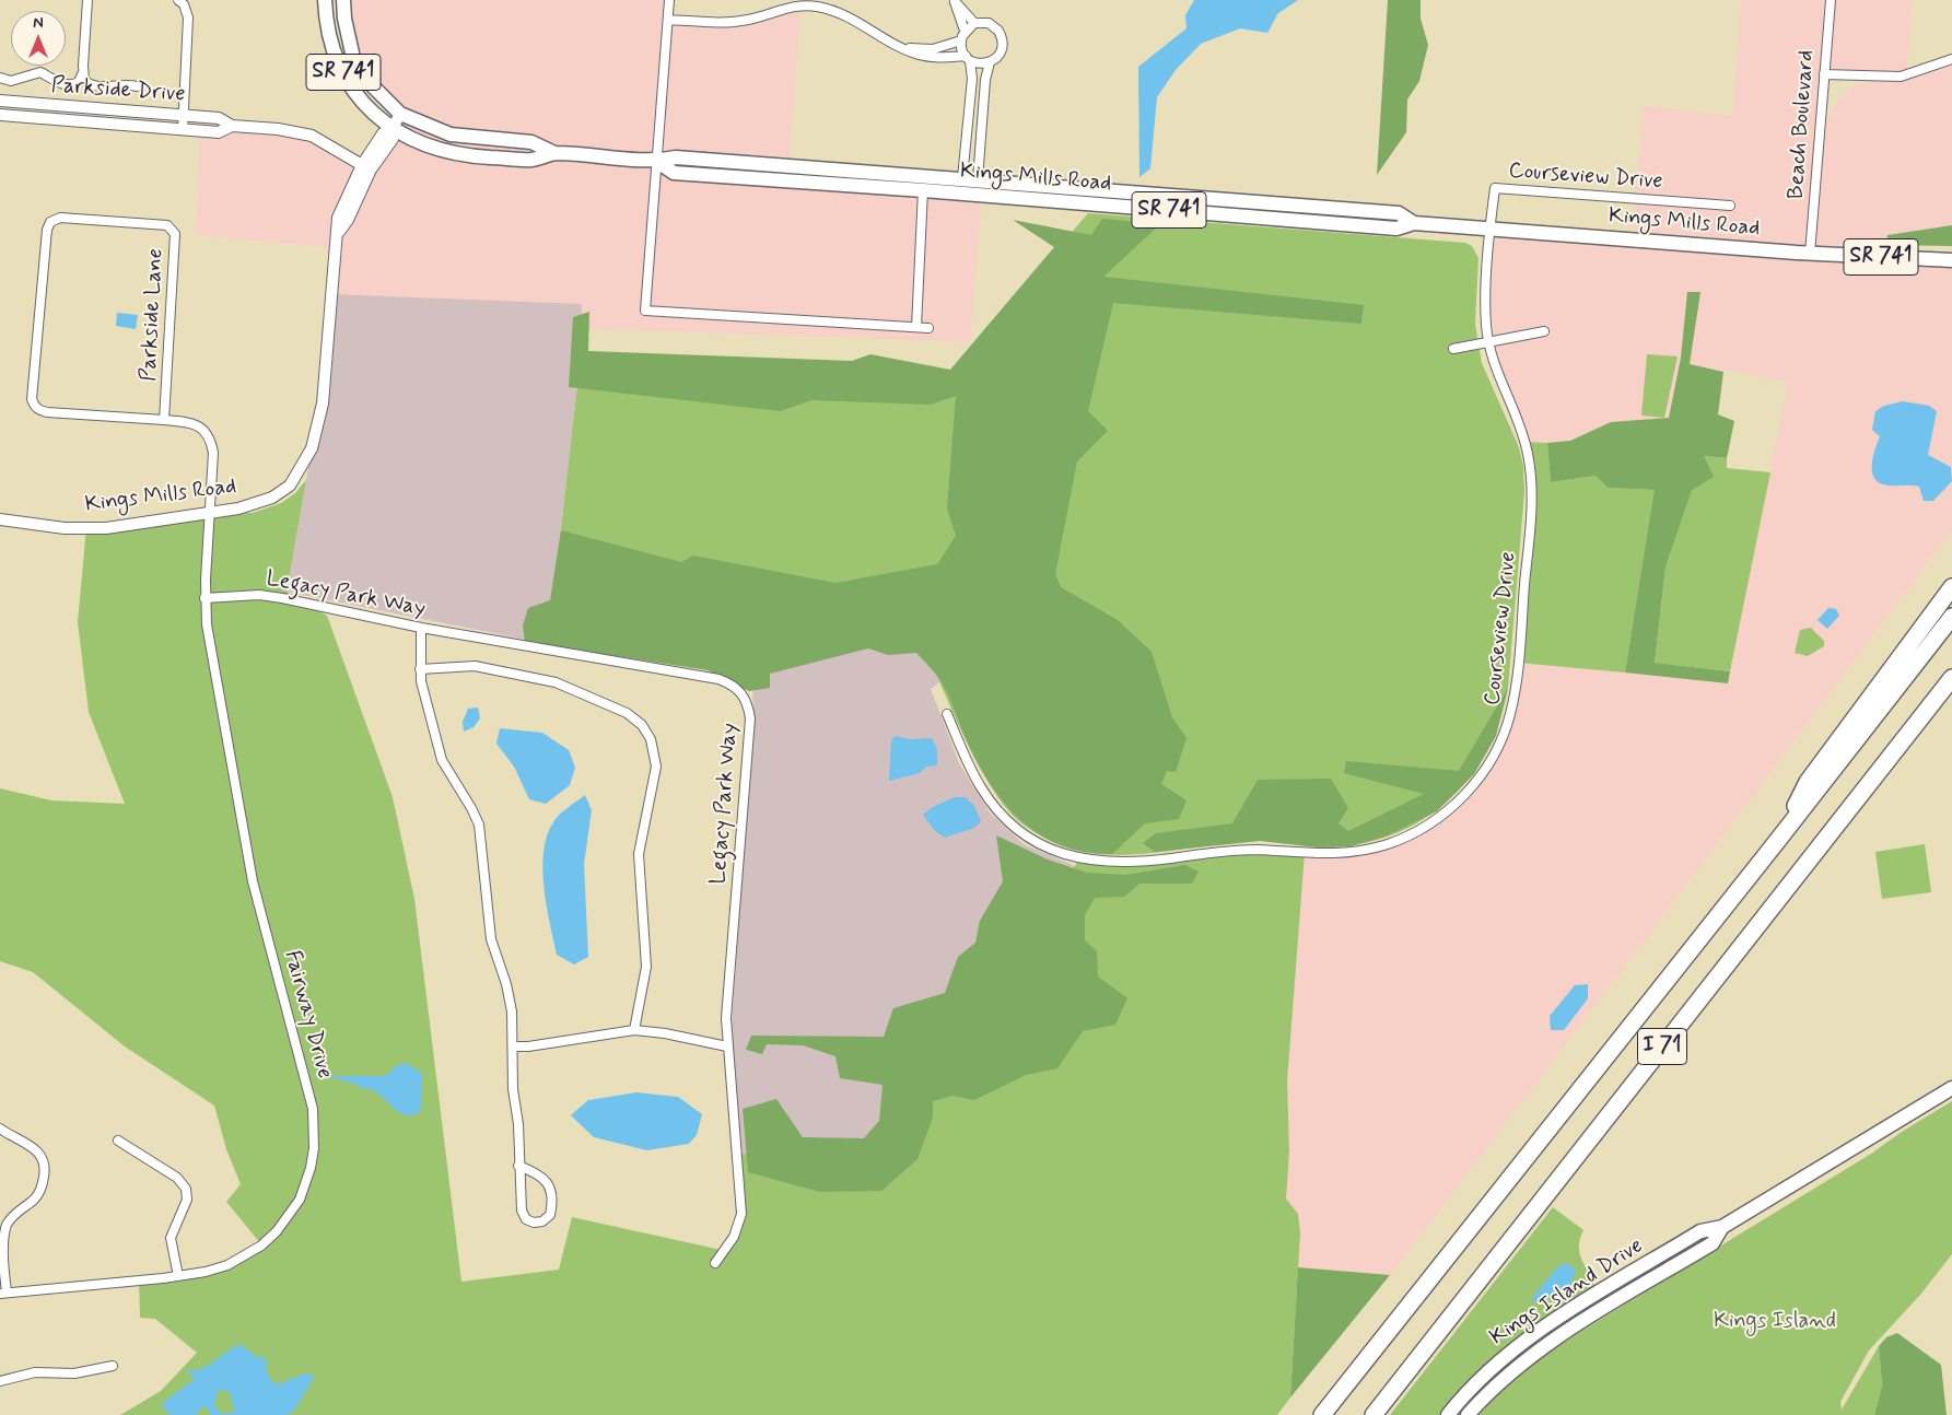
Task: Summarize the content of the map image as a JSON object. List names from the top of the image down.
{
  "streets": {
    "highway": ["I 71"],
    "main road": ["SR 741", "Kings Mills Road", "Kings Island Drive"],
    "street": [
      "Parkside Drive",
      "Beach Boulevard",
      "Courseview Drive",
      "Parkside Lane",
      "Legacy Park Way",
      "Fairway Drive"
    ]
  },
  "crossings": [
    ["SR 741", "Kings Mills Road"],
    ["Parkside Drive", "Kings Mills Road"],
    ["Beach Boulevard", "Kings Mills Road"],
    ["Courseview Drive", "Kings Mills Road"],
    ["Kings Mills Road", "Parkside Lane"],
    ["Kings Mills Road", "Fairway Drive"],
    ["Parkside Lane", "Fairway Drive"],
    ["Legacy Park Way", "Fairway Drive"]
  ],
  "parks": ["Kings Island"],
  "north": "top"
}
